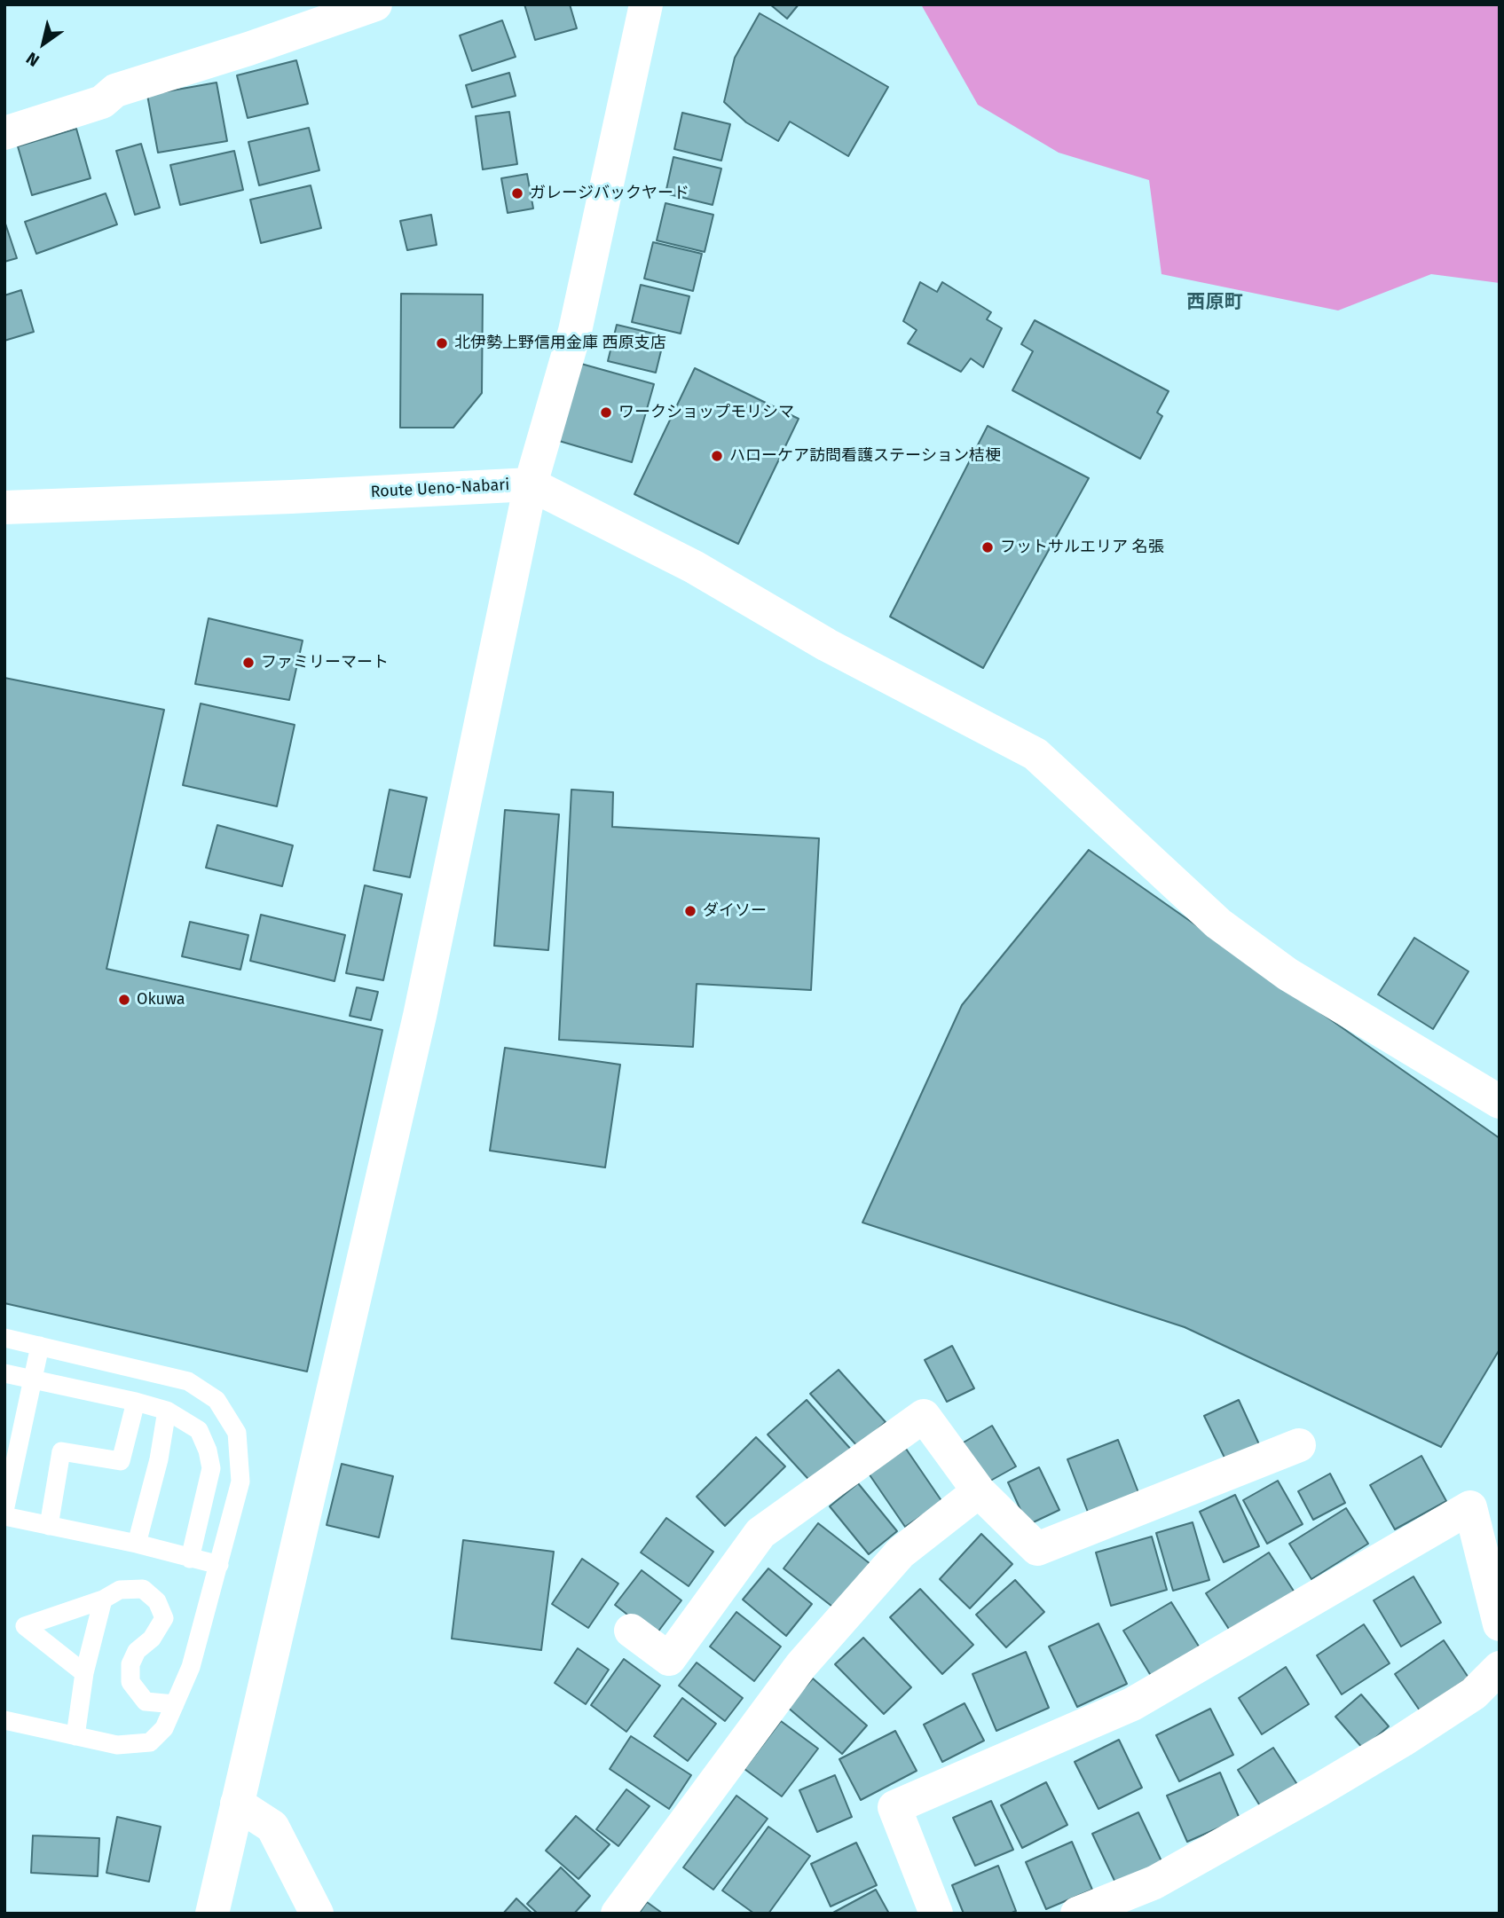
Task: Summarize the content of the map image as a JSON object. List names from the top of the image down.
{
  "streets": {
    "street": ["Route Ueno-Nabari"]
  },
  "districts": ["西原町"],
  "places": [
    "ガレージバックヤード",
    "北伊勢上野信用金庫 西原支店",
    "ワークショップモリシマ",
    "ハローケア訪問看護ステーション桔梗",
    "フットサルエリア 名張",
    "ファミリーマート",
    "ダイソー",
    "Okuwa"
  ],
  "north": "bottom left"
}
